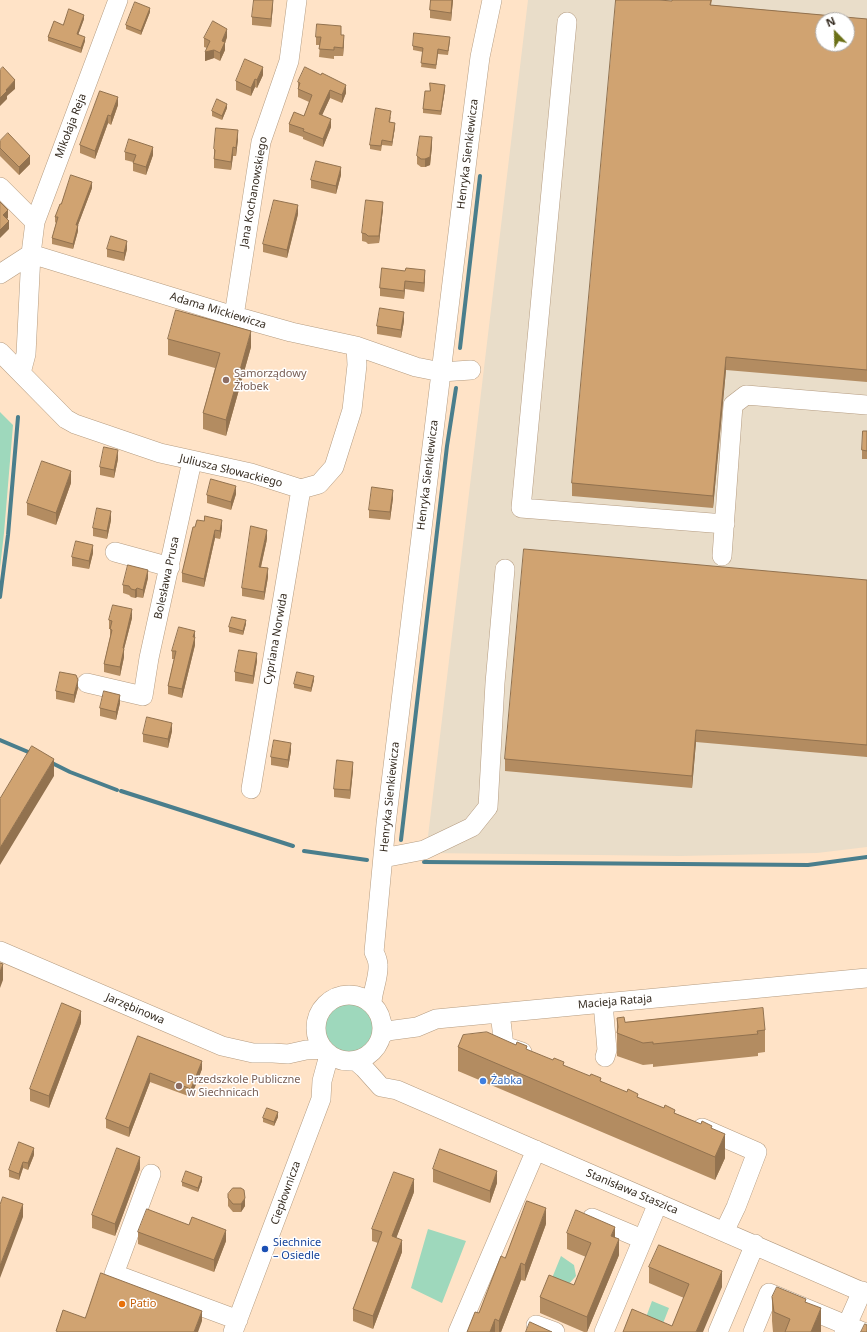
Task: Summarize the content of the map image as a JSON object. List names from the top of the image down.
{
  "streets": {
    "street": [
      "Mikołaja Reja",
      "Henryka Sienkiewicza",
      "Jana Kochanowskiego",
      "Adama Mickiewicza",
      "Juliusza Słowackiego",
      "Bolesława Prusa",
      "Cypriana Norwida",
      "Macieja Rataja",
      "Jarzębinowa",
      "Stanisława Staszica",
      "Ciepłownicza"
    ]
  },
  "crossings": [
    ["Mikołaja Reja", "Adama Mickiewicza"],
    ["Mikołaja Reja", "Juliusza Słowackiego"],
    ["Henryka Sienkiewicza", "Adama Mickiewicza"],
    ["Henryka Sienkiewicza", "Macieja Rataja"],
    ["Henryka Sienkiewicza", "Jarzębinowa"],
    ["Henryka Sienkiewicza", "Stanisława Staszica"],
    ["Henryka Sienkiewicza", "Ciepłownicza"],
    ["Jana Kochanowskiego", "Adama Mickiewicza"],
    ["Juliusza Słowackiego", "Bolesława Prusa"],
    ["Juliusza Słowackiego", "Cypriana Norwida"],
    ["Macieja Rataja", "Jarzębinowa"],
    ["Macieja Rataja", "Stanisława Staszica"],
    ["Macieja Rataja", "Ciepłownicza"],
    ["Jarzębinowa", "Stanisława Staszica"],
    ["Jarzębinowa", "Ciepłownicza"],
    ["Stanisława Staszica", "Ciepłownicza"]
  ],
  "places": [
    "Samorządowy Żłobek",
    "Żabka",
    "Przedszkole Publiczne w Siechnicach",
    "Siechnice – Osiedle",
    "Patio"
  ],
  "north": "top left"
}
